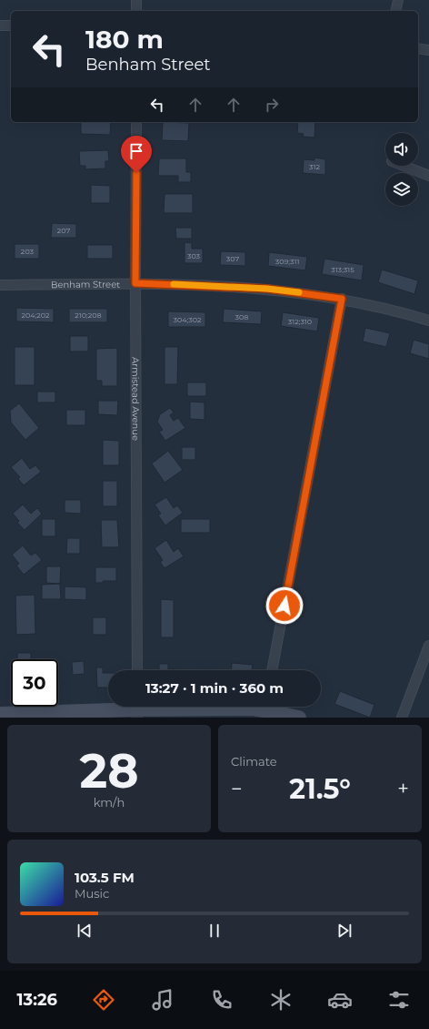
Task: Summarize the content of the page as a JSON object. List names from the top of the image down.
{
  "streets": {
    "street": ["Benham Street", "Armistead Avenue"]
  },
  "crossings": [
    ["Benham Street", "Armistead Avenue"]
  ],
  "house_numbers": [
    "312",
    "207",
    "203",
    "303",
    "307",
    "309;311",
    "313;315",
    "204;202",
    "210;208",
    "308",
    "304;302",
    "312;310"
  ],
  "page": {
    "turn": ["180 m", "Benham Street"],
    "limit": "30",
    "trip": "13:27 · 1 min · 360 m",
    "tile": [
      ["28", "km/h"],
      "Climate"
    ],
    "heat": ["−", "21.5°", "+"],
    "song": ["103.5 FM", "Music"],
    "tabs": "13:26"
  }
}
